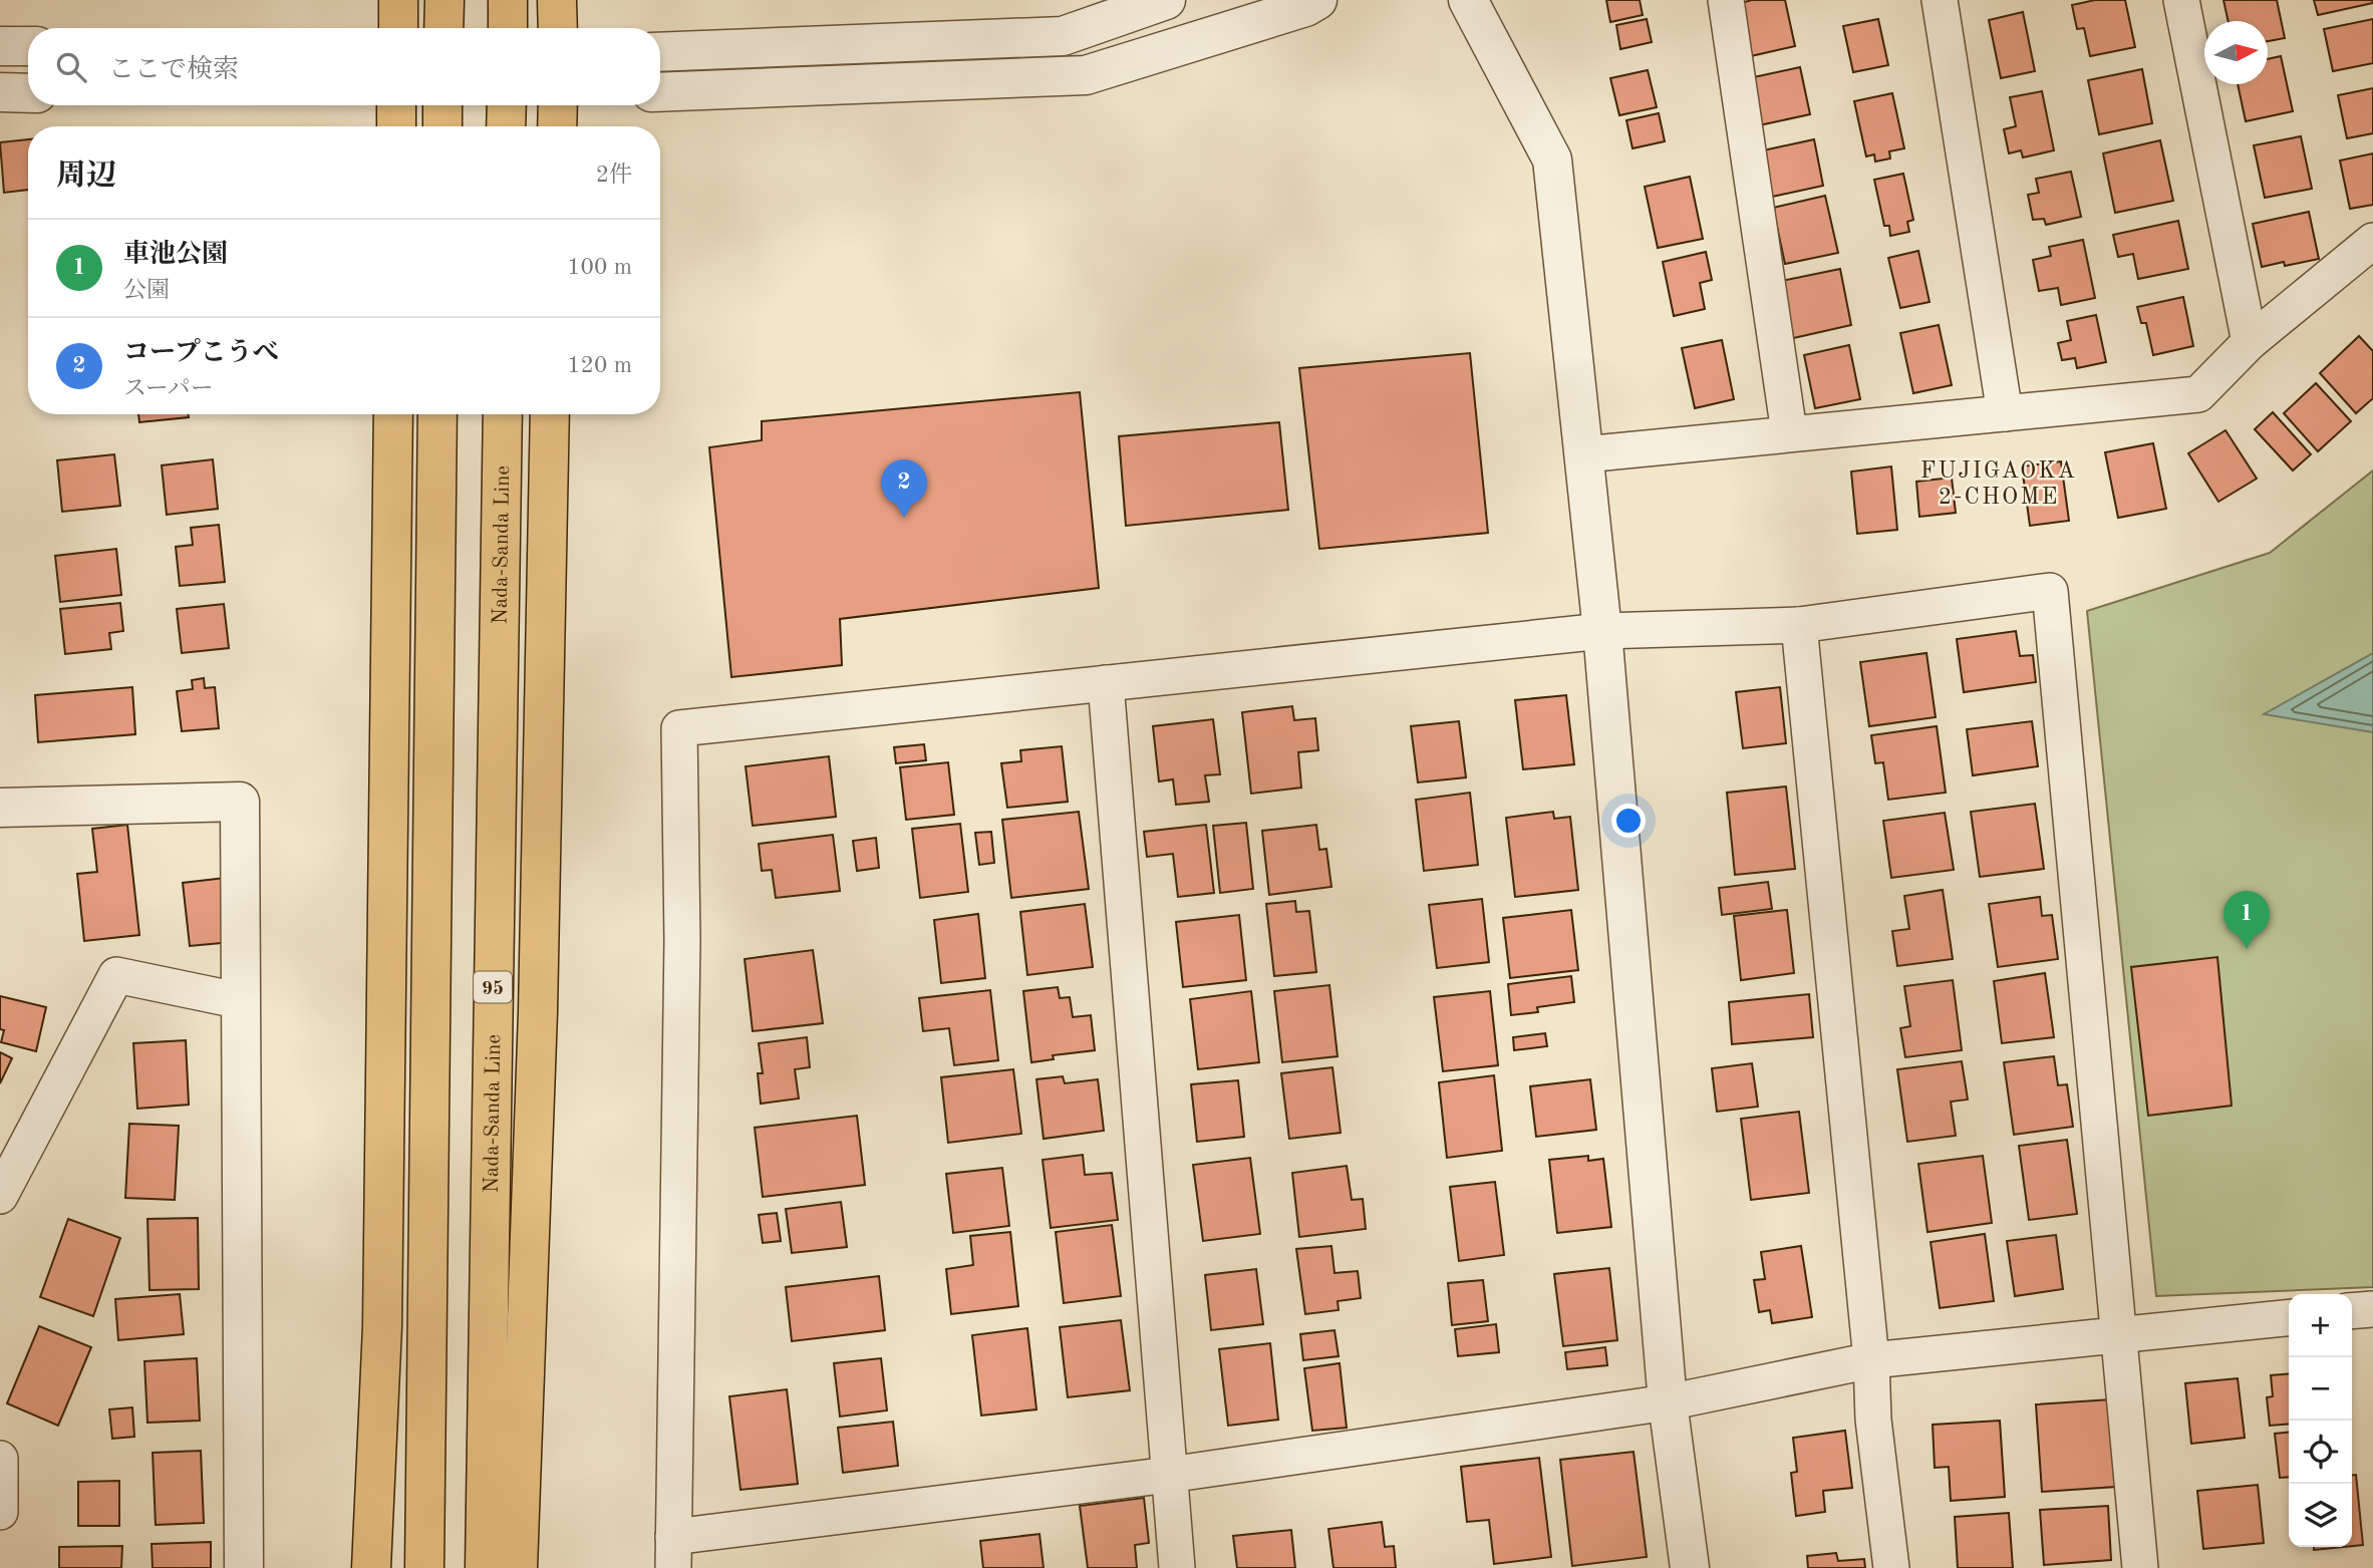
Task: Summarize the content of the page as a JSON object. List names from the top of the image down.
{
  "streets": {
    "main road": ["Nada-Sanda Line", "95"]
  },
  "districts": ["FUJIGAOKA 2-CHOME"],
  "north": "right",
  "page": {
    "search": "ここで検索",
    "heading": ["周辺", "2件"],
    "list": [
      {
        "mark": "1",
        "name": "車池公園",
        "note": "公園",
        "value": "100 m"
      },
      {
        "mark": "2",
        "name": "コープこうべ",
        "note": "スーパー",
        "value": "120 m"
      }
    ],
    "pins": ["2", "1"],
    "map_buttons": ["+", "−"]
  }
}
